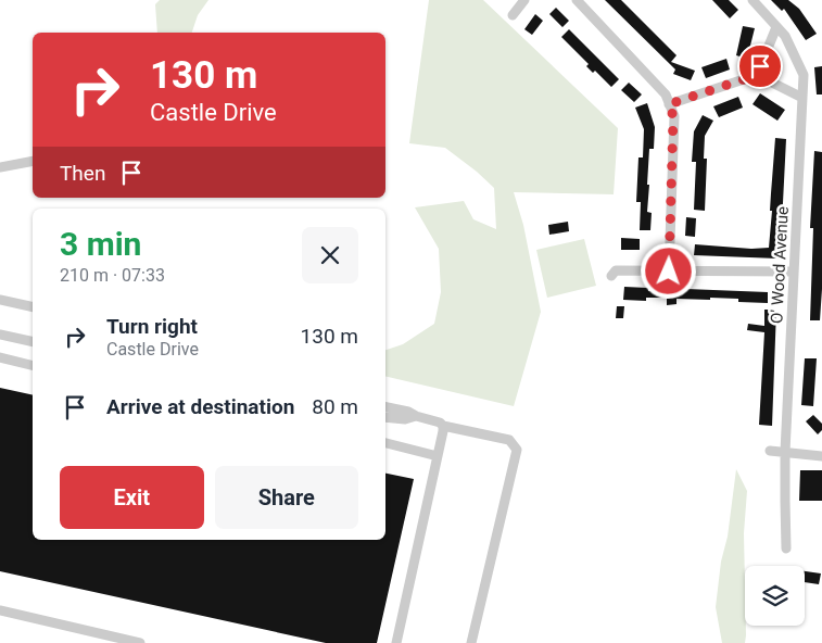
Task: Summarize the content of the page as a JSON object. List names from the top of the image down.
{
  "streets": {
    "street": ["O' Wood Avenue"]
  },
  "page": {
    "turn": ["130 m", "Castle Drive"],
    "then": "Then",
    "heading": ["3 min", "210 m · 07:33"],
    "list": [
      {
        "name": "Turn right",
        "note": "Castle Drive",
        "value": "130 m"
      },
      {
        "name": "Arrive at destination",
        "value": "80 m"
      }
    ],
    "buttons": ["Exit", "Share"]
  }
}
